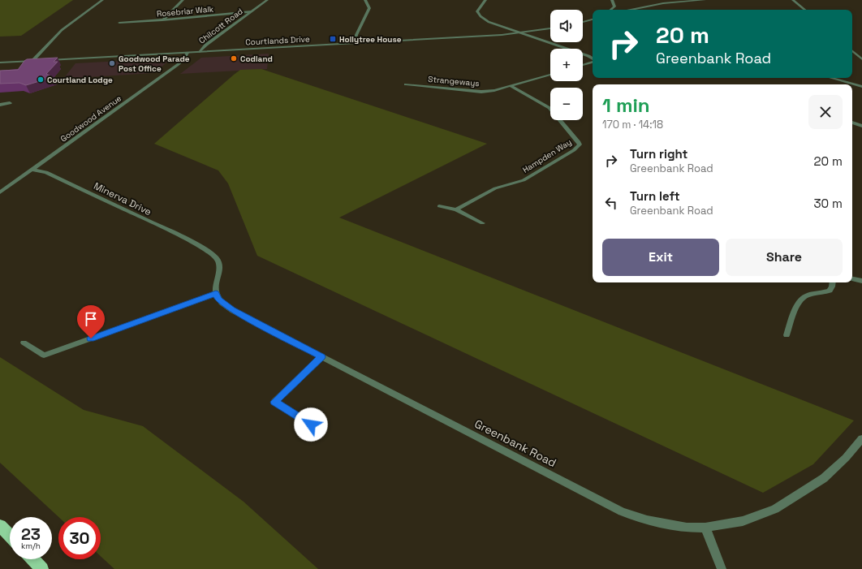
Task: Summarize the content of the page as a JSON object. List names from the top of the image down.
{
  "streets": {
    "street": [
      "Rosebriar Walk",
      "Chilcott Road",
      "Courtlands Drive",
      "Strangeways",
      "Goodwood Avenue",
      "Hampden Way",
      "Minerva Drive",
      "Greenbank Road"
    ]
  },
  "crossings": [
    ["Rosebriar Walk", "Chilcott Road"],
    ["Chilcott Road", "Courtlands Drive"],
    ["Courtlands Drive", "Goodwood Avenue"],
    ["Strangeways", "Hampden Way"],
    ["Goodwood Avenue", "Minerva Drive"],
    ["Minerva Drive", "Greenbank Road"]
  ],
  "places": {
    "transit": ["Hollytree House"],
    "other": ["Codland", "Goodwood Parade Post Office", "Courtland Lodge"]
  },
  "page": {
    "map_buttons": ["+", "−"],
    "turn": ["20 m", "Greenbank Road"],
    "heading": ["1 min", "170 m · 14:18"],
    "list": [
      {
        "name": "Turn right",
        "note": "Greenbank Road",
        "value": "20 m"
      },
      {
        "name": "Turn left",
        "note": "Greenbank Road",
        "value": "30 m"
      }
    ],
    "buttons": ["Exit", "Share"],
    "speed": "23 km/h",
    "limit": "30"
  }
}
